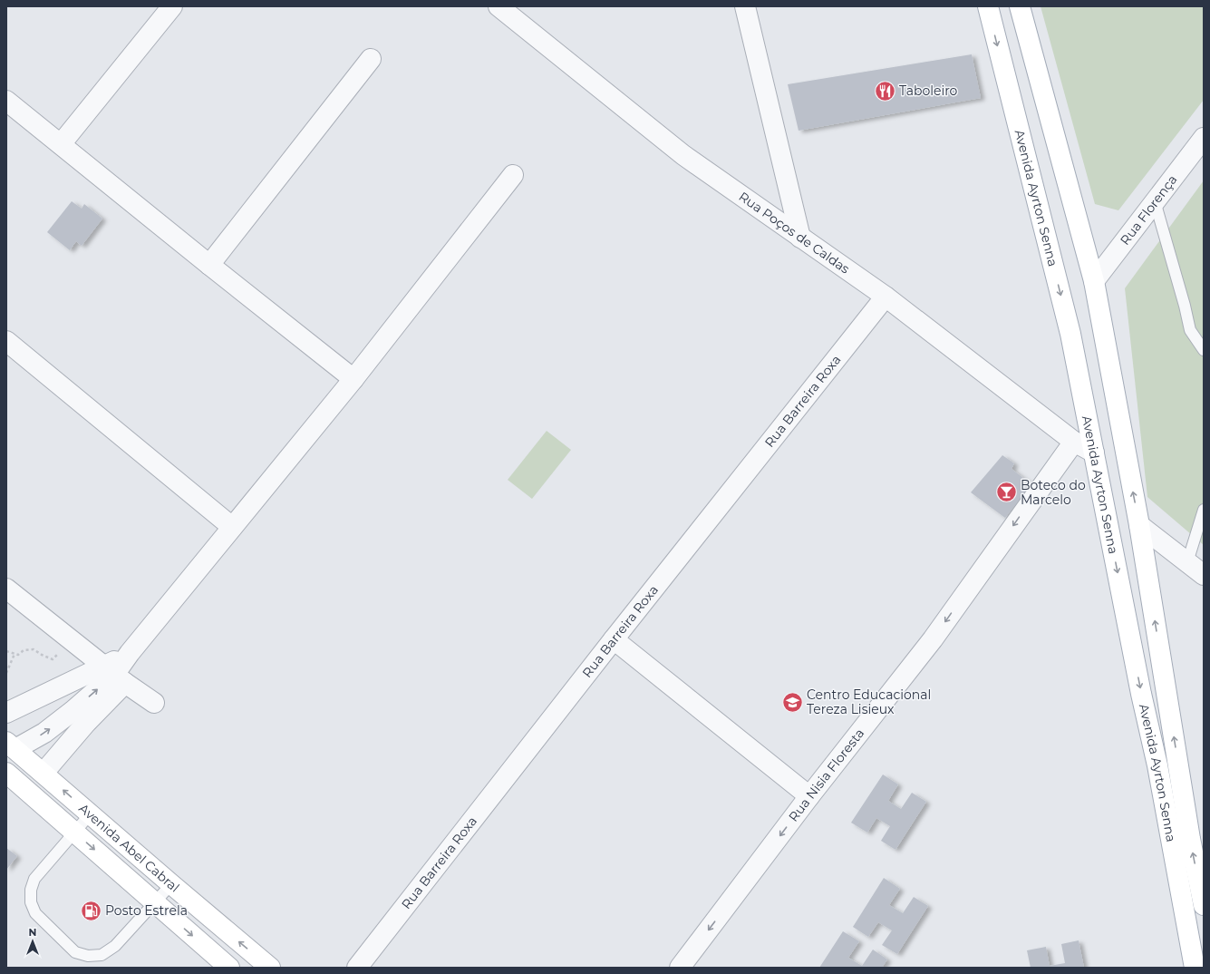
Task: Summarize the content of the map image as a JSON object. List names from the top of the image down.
{
  "streets": {
    "main road": ["Avenida Ayrton Senna", "Avenida Abel Cabral"],
    "street": [
      "Rua Florença",
      "Rua Poços de Caldas",
      "Rua Barreira Roxa",
      "Rua Nisia Floresta"
    ]
  },
  "crossings": [
    ["Avenida Ayrton Senna", "Rua Florença"],
    ["Avenida Ayrton Senna", "Rua Poços de Caldas"],
    ["Rua Poços de Caldas", "Rua Barreira Roxa"],
    ["Rua Poços de Caldas", "Rua Nisia Floresta"]
  ],
  "one_way": ["Rua Nisia Floresta"],
  "places": {
    "restaurant": ["Taboleiro"],
    "bar": ["Boteco do Marcelo"],
    "school or university": ["Centro Educacional Tereza Lisieux"],
    "fuel station": ["Posto Estrela"]
  },
  "north": "top"
}
